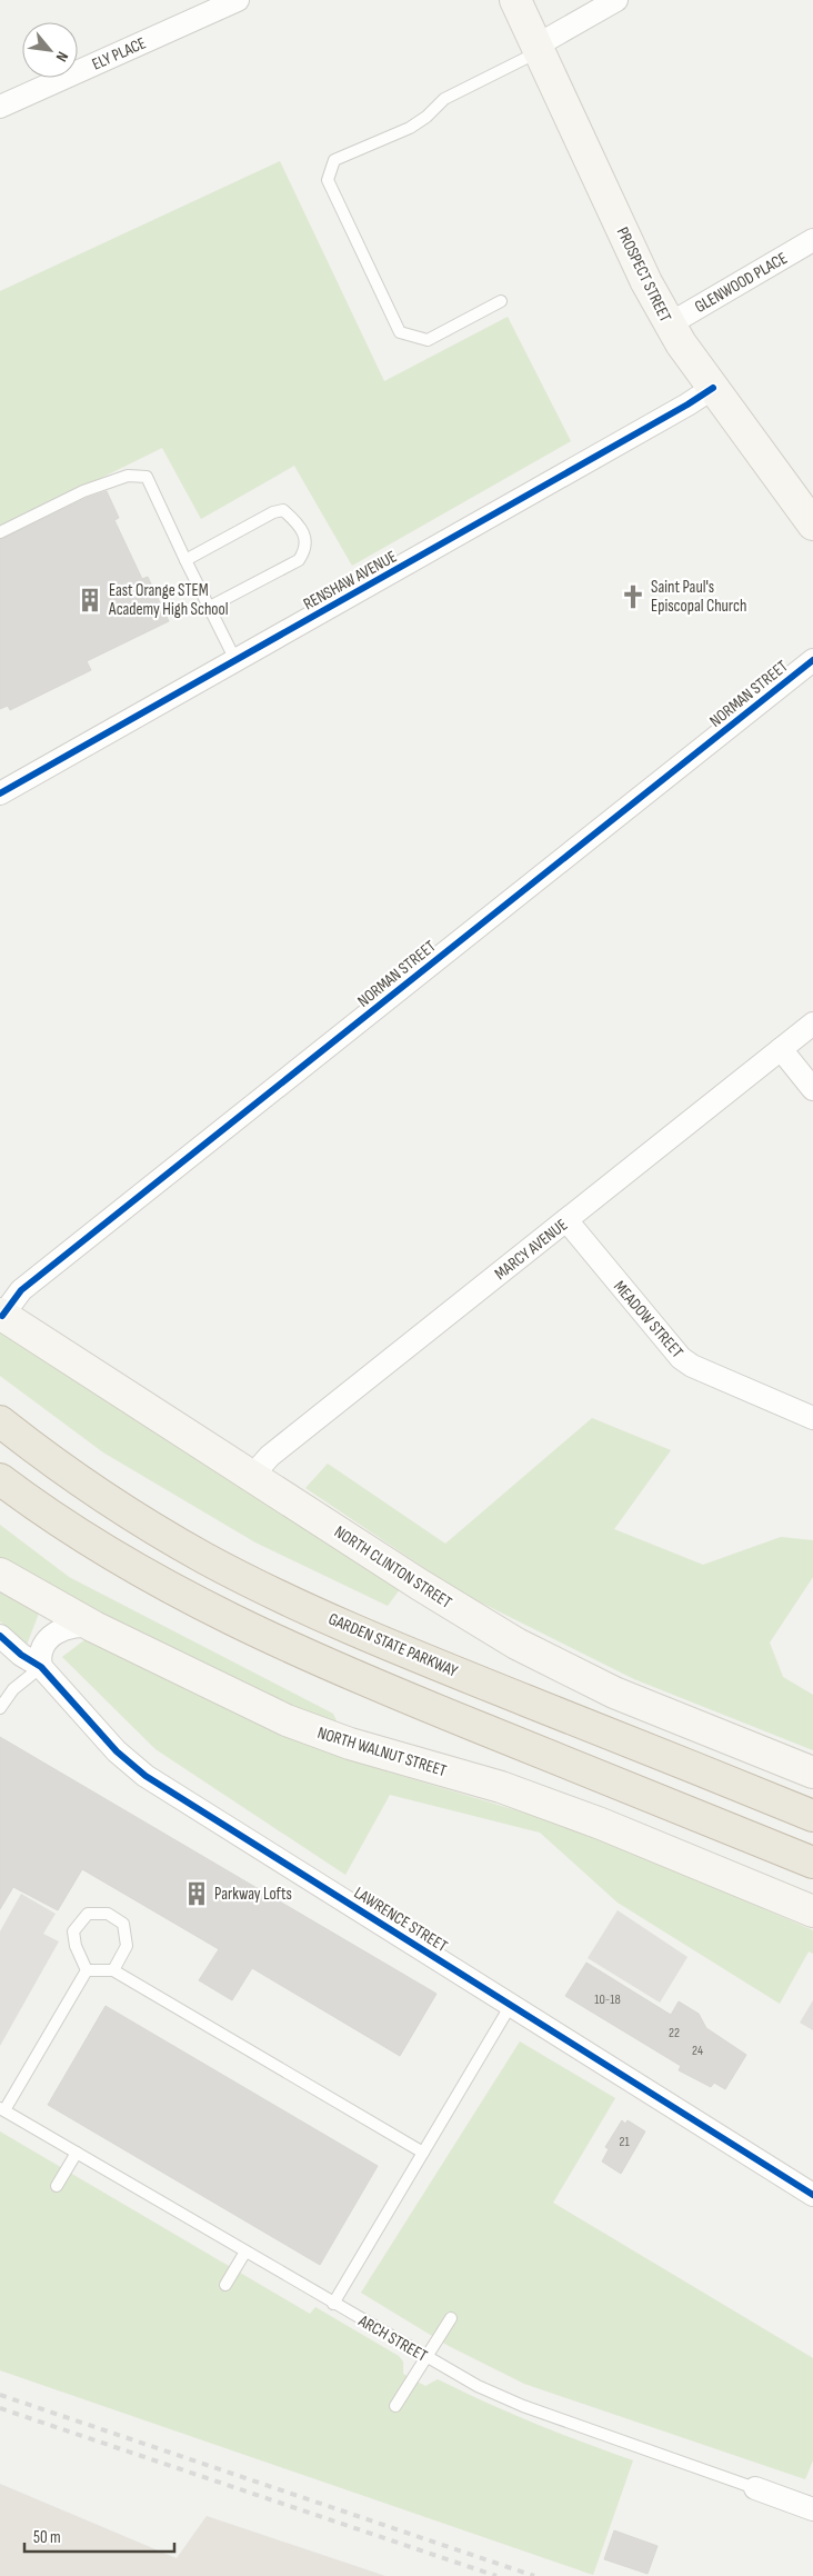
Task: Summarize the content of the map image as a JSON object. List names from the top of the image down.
{
  "streets": {
    "highway": ["GARDEN STATE PARKWAY"],
    "main road": ["PROSPECT STREET", "NORTH CLINTON STREET", "NORTH WALNUT STREET"],
    "street": [
      "ELY PLACE",
      "GLENWOOD PLACE",
      "RENSHAW AVENUE",
      "NORMAN STREET",
      "MARCY AVENUE",
      "MEADOW STREET",
      "LAWRENCE STREET",
      "ARCH STREET"
    ]
  },
  "crossings": [
    ["PROSPECT STREET", "GLENWOOD PLACE"],
    ["PROSPECT STREET", "RENSHAW AVENUE"],
    ["NORMAN STREET", "NORTH CLINTON STREET"],
    ["MARCY AVENUE", "MEADOW STREET"],
    ["MARCY AVENUE", "NORTH CLINTON STREET"]
  ],
  "places": {
    "church": ["Saint Paul's Episcopal Church"],
    "building": ["East Orange STEM Academy High School", "Parkway Lofts"]
  },
  "house_numbers": [
    "10-18",
    "22",
    "24",
    "21"
  ],
  "scale_bar": "50 m",
  "north": "bottom right"
}
